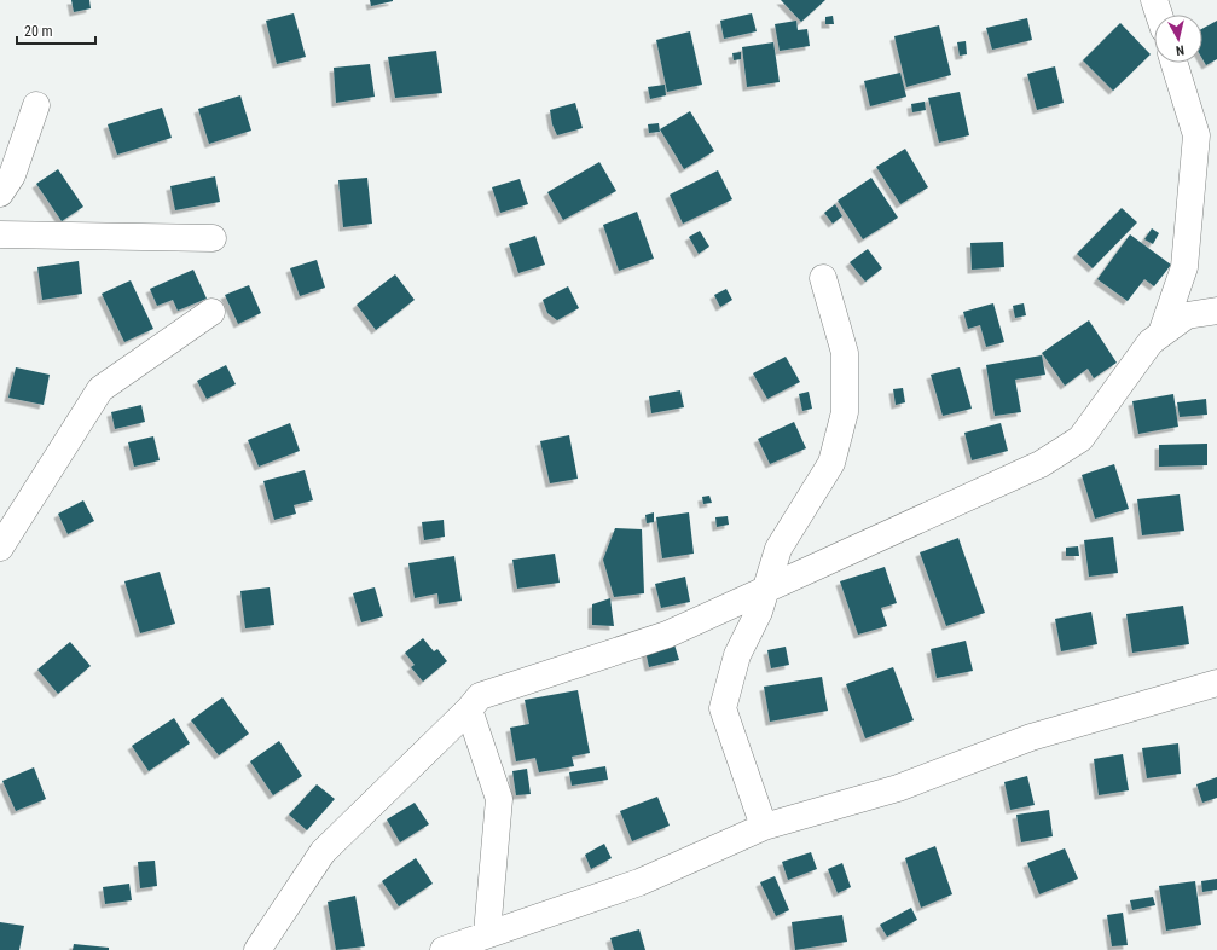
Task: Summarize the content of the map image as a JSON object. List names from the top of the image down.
{
  "scale_bar": "20 m",
  "north": "bottom"
}
